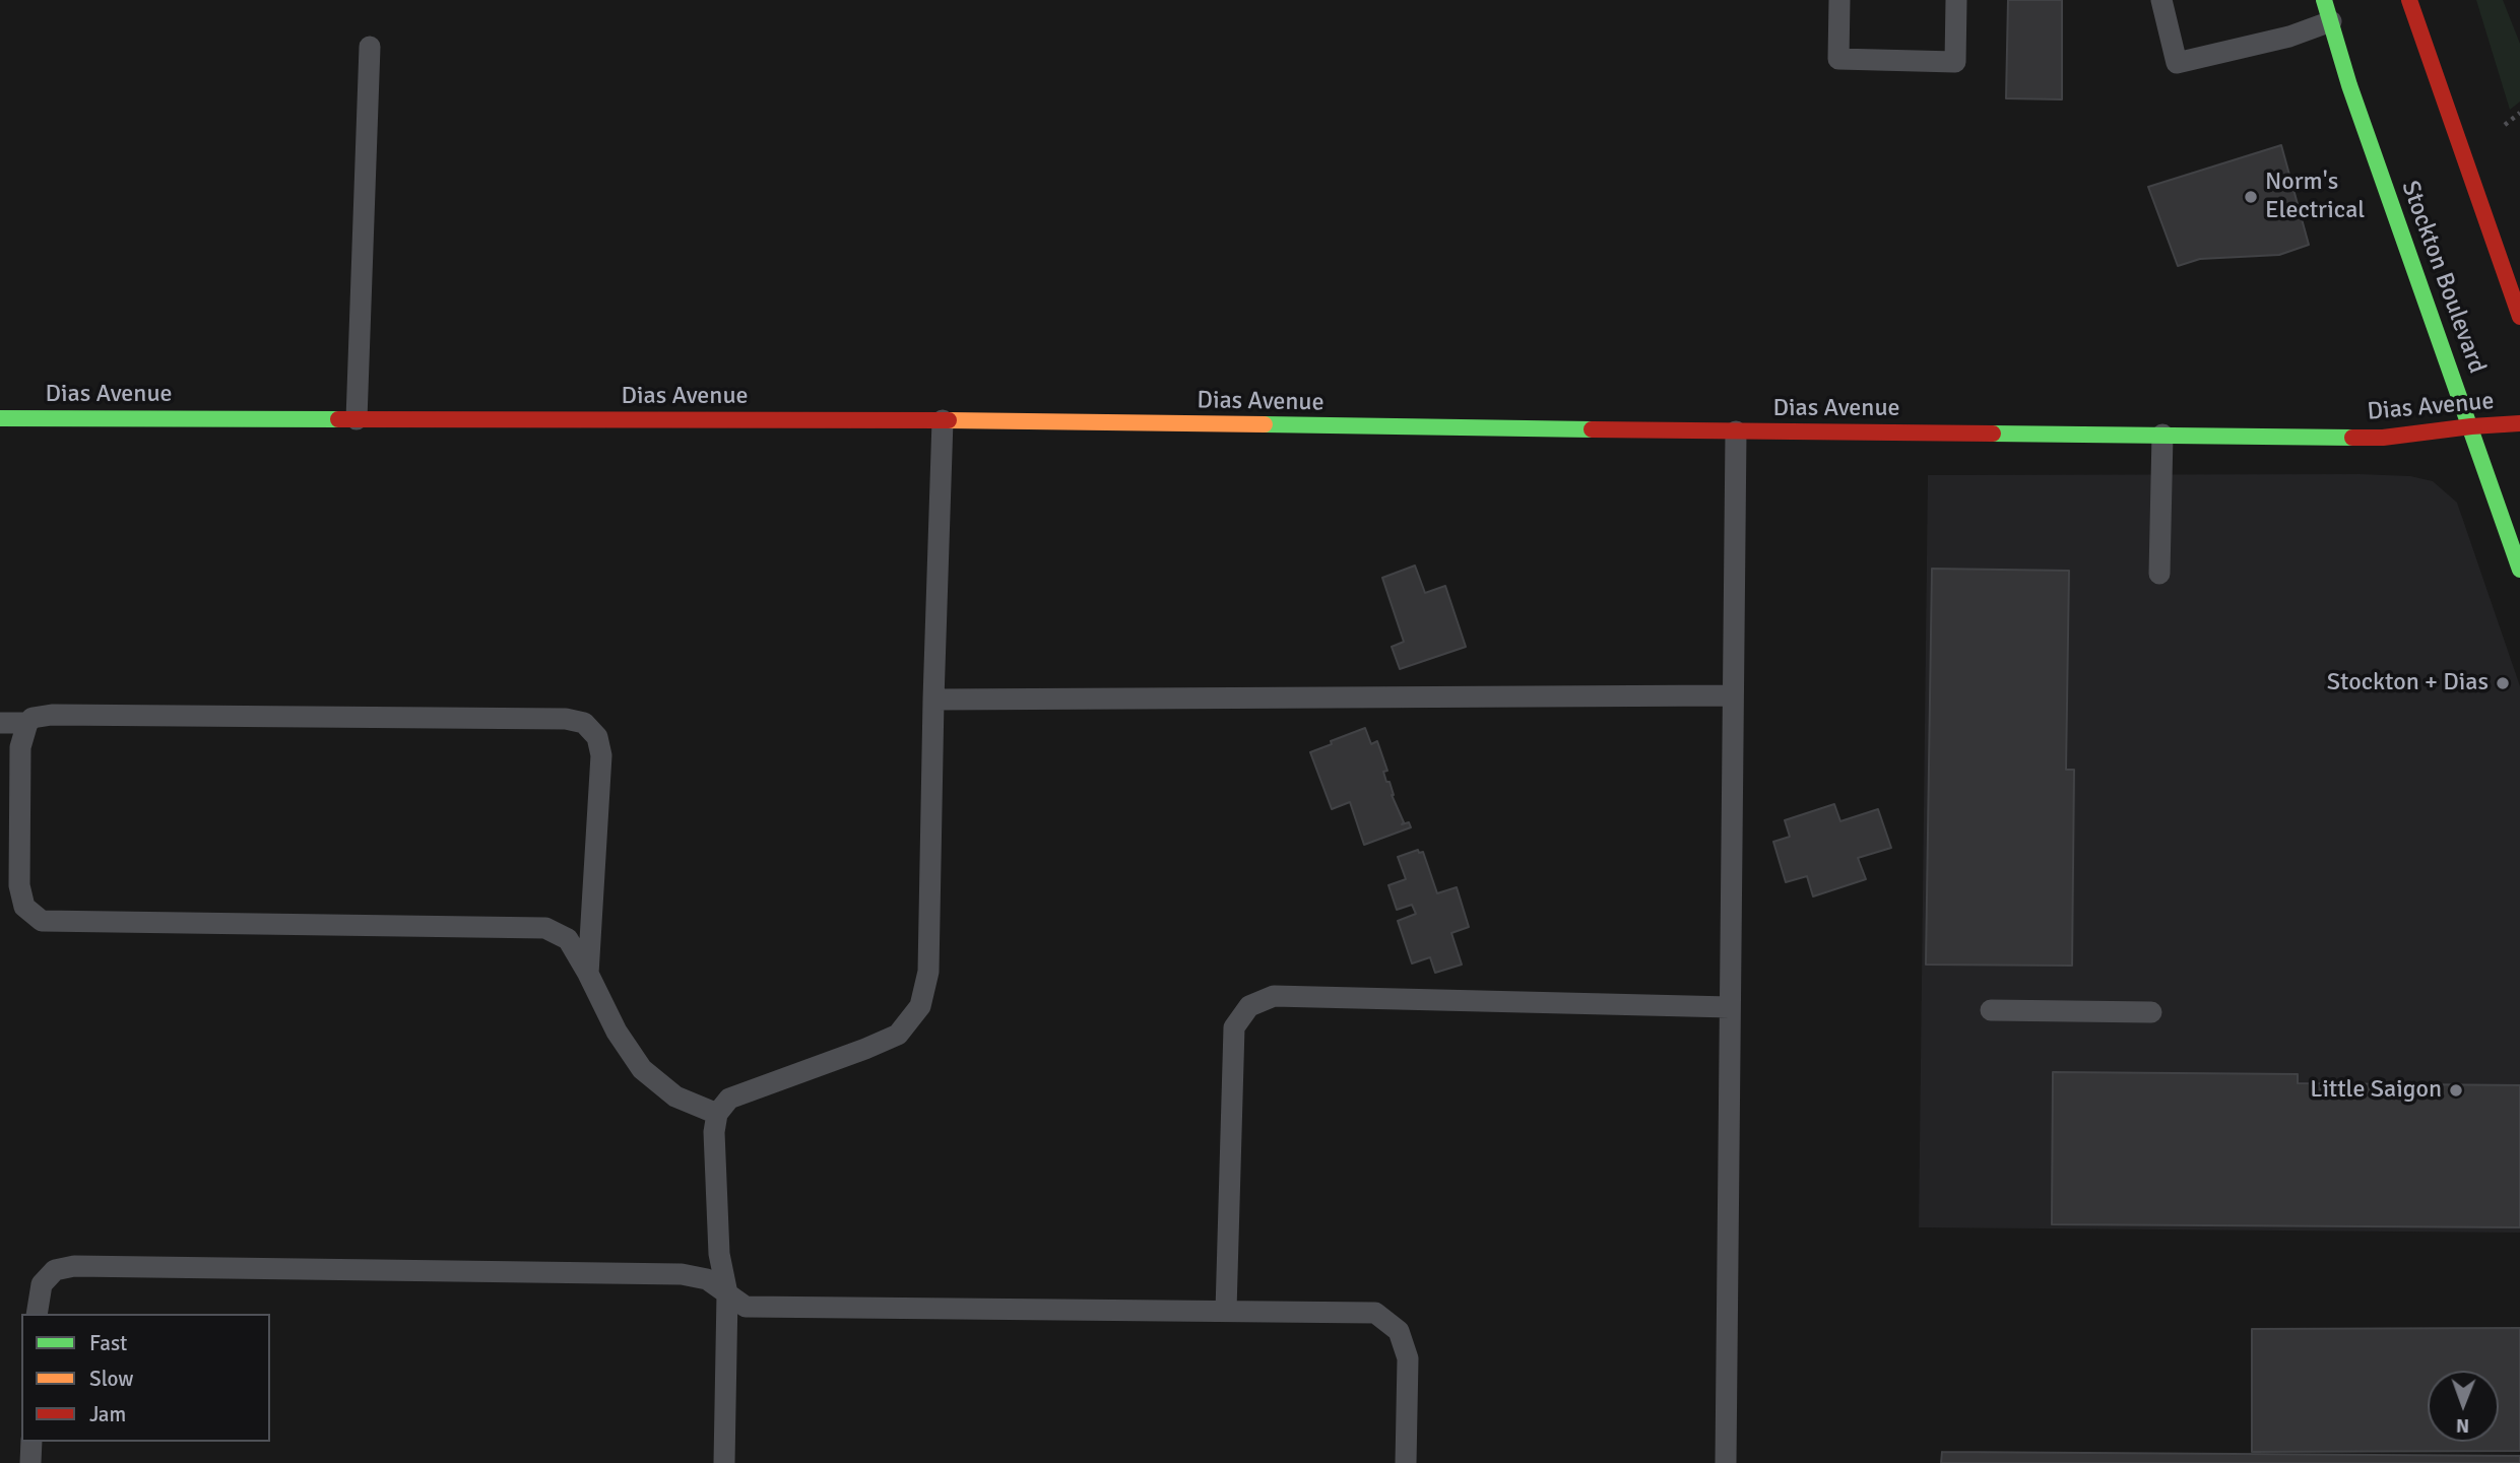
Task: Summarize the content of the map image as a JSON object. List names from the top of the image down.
{
  "streets": {
    "street": ["Stockton Boulevard", "Dias Avenue"]
  },
  "crossings": [
    ["Stockton Boulevard", "Dias Avenue"]
  ],
  "places": ["Norm's Electrical", "Stockton + Dias", "Little Saigon"],
  "legend": ["Fast", "Slow", "Jam"],
  "north": "bottom"
}
